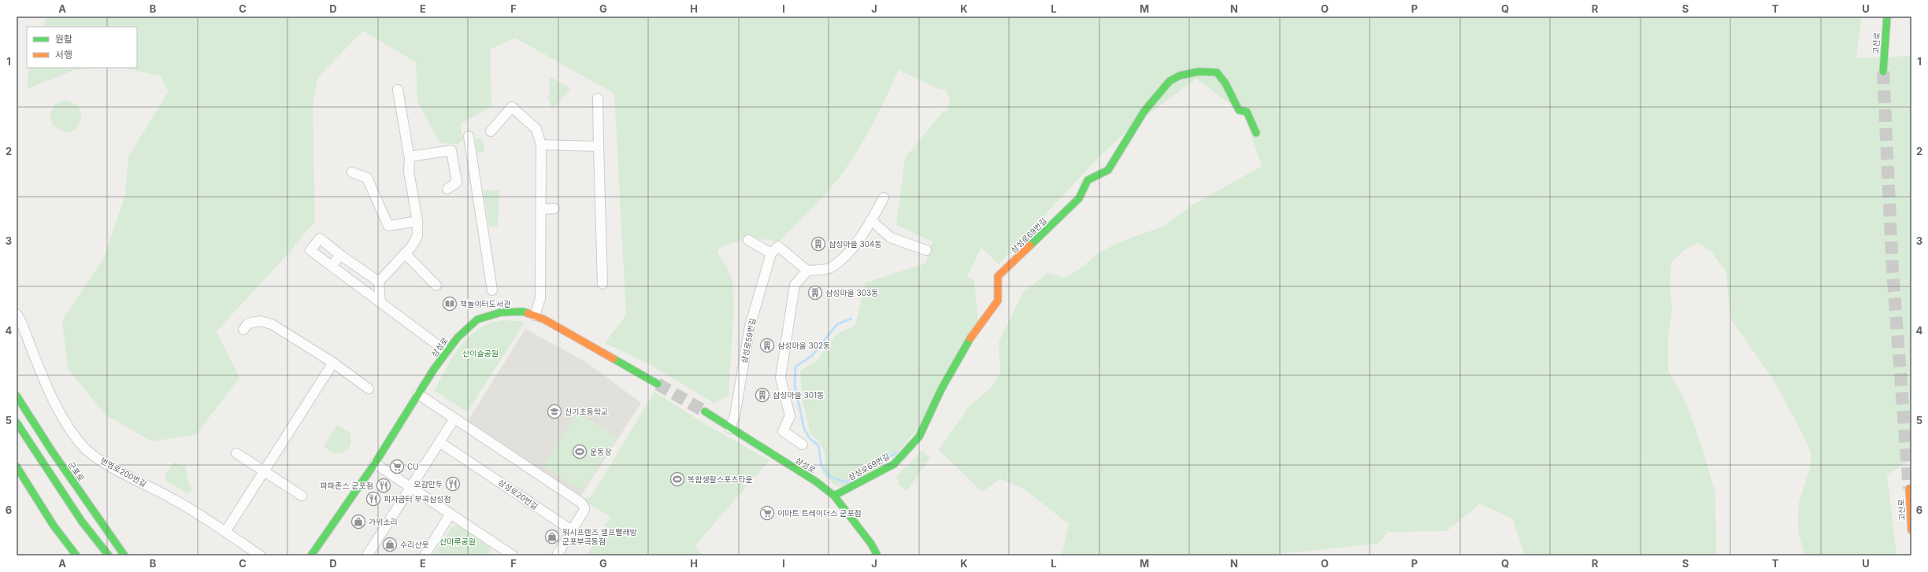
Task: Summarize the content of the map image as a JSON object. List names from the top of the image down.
{
  "streets": {
    "street": [
      "고산로",
      "삼성로69번길",
      "삼성로59번길",
      "삼성로",
      "군포로",
      "번영로200번길",
      "삼성로20번길"
    ]
  },
  "crossings": [
    ["삼성로69번길", "삼성로"],
    ["삼성로59번길", "삼성로"]
  ],
  "parks": ["산이슬공원", "산마루공원"],
  "places": {
    "building": [
      "삼성마을 304동",
      "삼성마을 303동",
      "삼성마을 302동",
      "삼성마을 301동"
    ],
    "library": ["책놀이터도서관"],
    "school or university": ["신기초등학교"],
    "sports": ["운동장", "복합생활스포츠타운"],
    "supermarket": ["CU", "이마트 트레이더스 군포점"],
    "restaurant": ["오감만두", "파파존스 군포점", "피자굼터 부곡삼성점"],
    "shop": ["가위소리", "워시프렌즈 셀프빨래방 군포부곡동점", "수리산옷"]
  },
  "legend": ["원활", "서행"],
  "grid": {
    "columns": [
      "A",
      "B",
      "C",
      "D",
      "E",
      "F",
      "G",
      "H",
      "I",
      "J",
      "K",
      "L",
      "M",
      "N",
      "O",
      "P",
      "Q",
      "R",
      "S",
      "T",
      "U"
    ],
    "rows": [
      "1",
      "2",
      "3",
      "4",
      "5",
      "6"
    ]
  }
}
